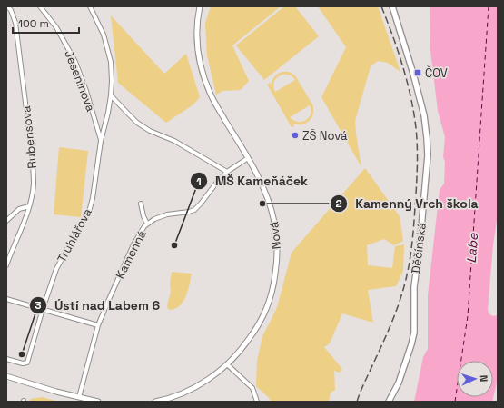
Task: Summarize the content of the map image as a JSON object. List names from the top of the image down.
{
  "streets": {
    "main road": ["Děčínská"],
    "street": [
      "Jeseninova",
      "Rubensova",
      "Truhlářova",
      "Nová",
      "Kamenná"
    ]
  },
  "crossings": [
    ["Jeseninova", "Truhlářova"],
    ["Nová", "Kamenná"]
  ],
  "water": ["Labe"],
  "places": {
    "transit": ["ČOV"],
    "other": [
      "ZŠ Nová",
      "Kamenný Vrch škola",
      "MŠ Kameňáček",
      "Ústí nad Labem 6"
    ]
  },
  "scale_bar": "100 m",
  "north": "right"
}
